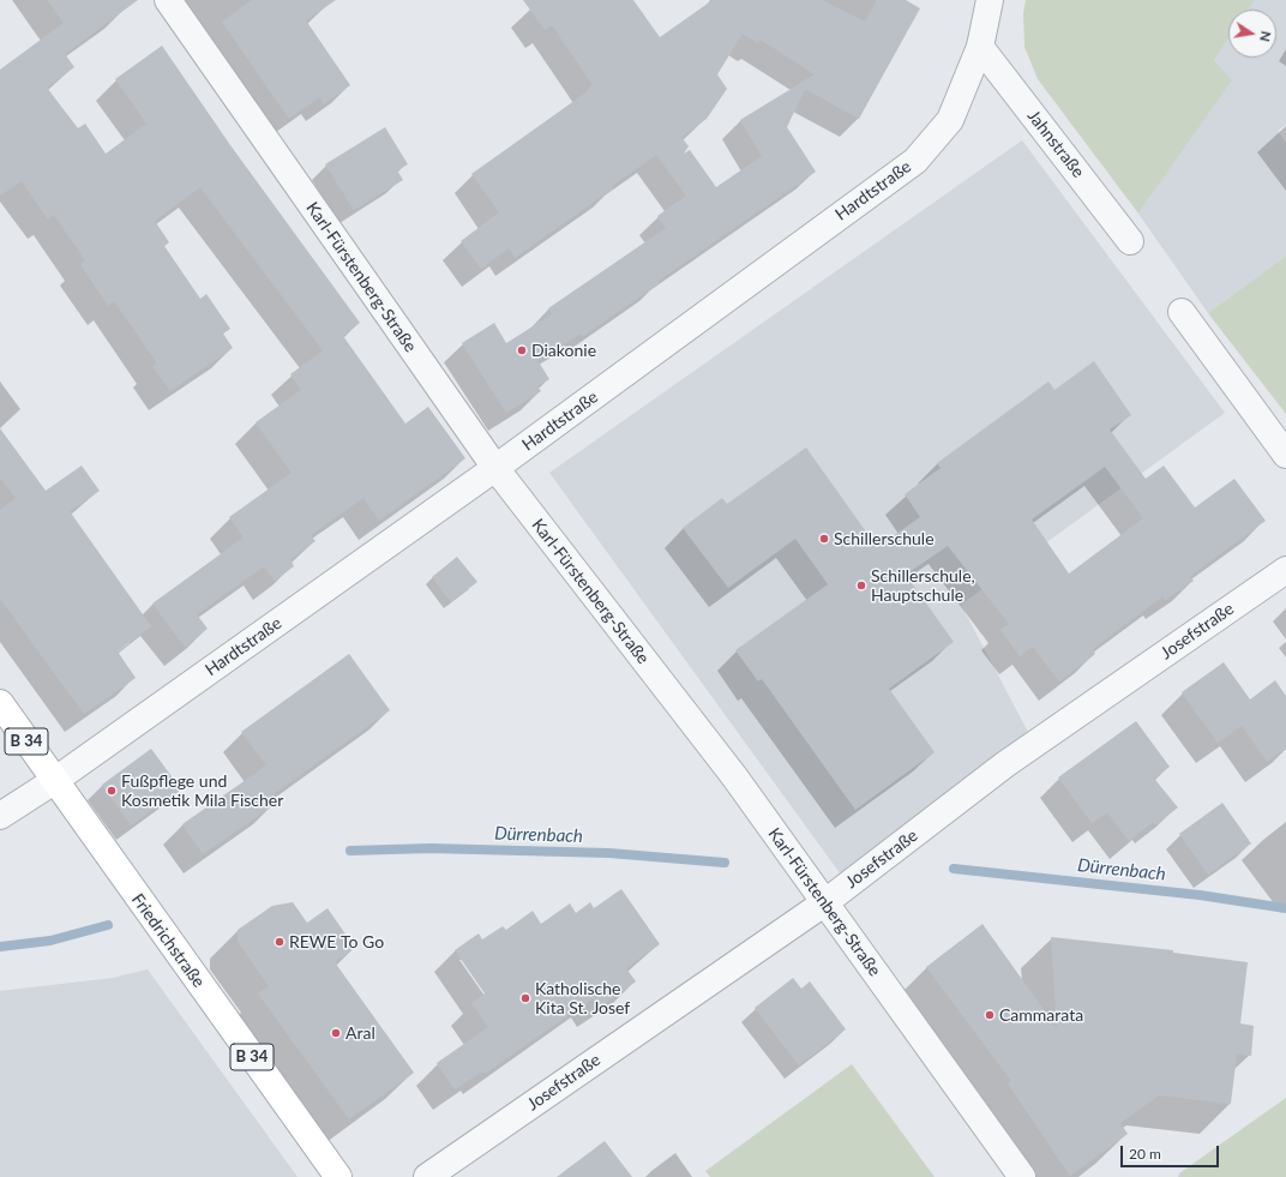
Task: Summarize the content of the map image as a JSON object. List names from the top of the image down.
{
  "streets": {
    "main road": ["B 34", "Friedrichstraße"],
    "street": [
      "Jahnstraße",
      "Hardtstraße",
      "Karl-Fürstenberg-Straße",
      "Josefstraße"
    ]
  },
  "crossings": [
    ["Jahnstraße", "Hardtstraße"],
    ["Hardtstraße", "Karl-Fürstenberg-Straße"],
    ["Hardtstraße", "Friedrichstraße"],
    ["Karl-Fürstenberg-Straße", "Josefstraße"]
  ],
  "water": ["Dürrenbach"],
  "places": [
    "Diakonie",
    "Schillerschule",
    "Schillerschule, Hauptschule",
    "Fußpflege und Kosmetik Mila Fischer",
    "REWE To Go",
    "Katholische Kita St. Josef",
    "Cammarata",
    "Aral"
  ],
  "scale_bar": "20 m",
  "north": "right"
}
